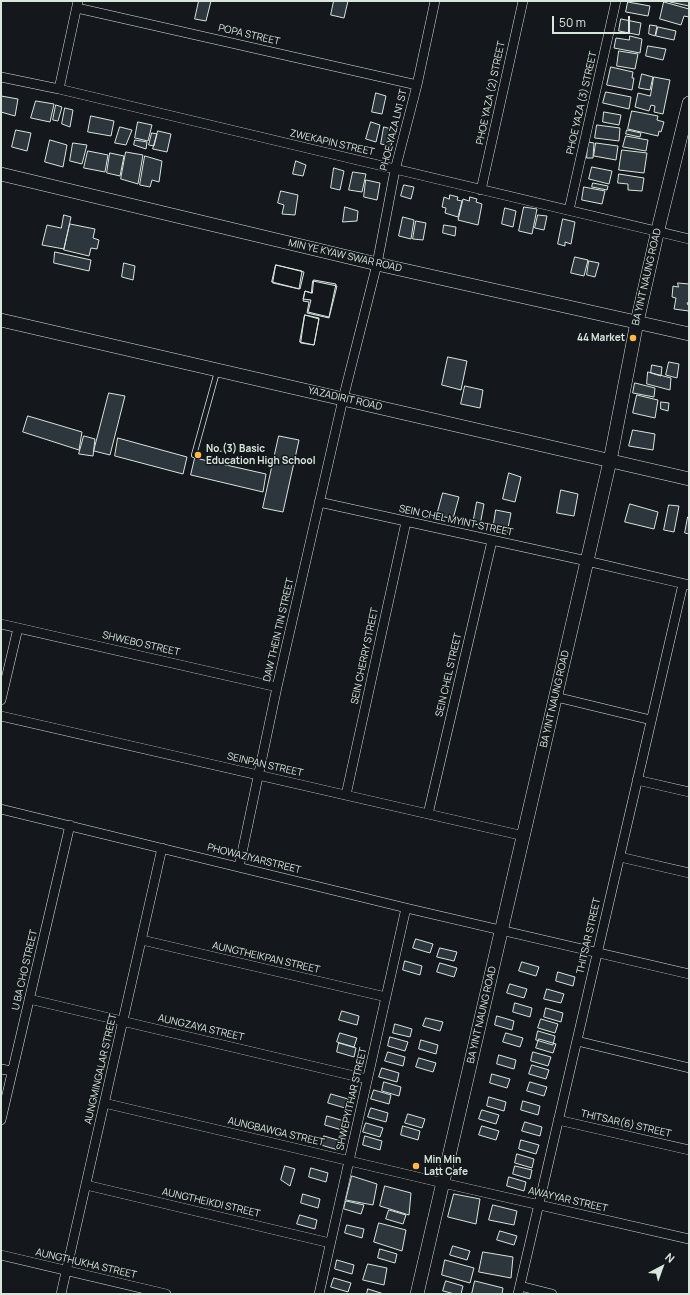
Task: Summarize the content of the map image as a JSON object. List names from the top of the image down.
{
  "streets": {
    "street": [
      "POPA STREET",
      "PHOE YAZA (2) STREET",
      "PHOE YAZA (3) STREET",
      "PHOE YAZA LN1 ST",
      "ZWEKAPIN STREET",
      "MIN YE KYAW SWAR ROAD",
      "BA YINT NAUNG ROAD",
      "YAZADIRIT ROAD",
      "SEIN CHEL MYINT STREET",
      "DAW THEIN TIN STREET",
      "SHWEBO STREET",
      "SEIN CHERRY STREET",
      "SEIN CHEL STREET",
      "SEINPAN STREET",
      "PHOWAZIYARSTREET",
      "THITSAR STREET",
      "AUNGTHEIKPAN STREET",
      "U BA CHO STREET",
      "AUNGZAYA STREET",
      "AUNGMINGALAR STREET",
      "SHWEPYITHAR STREET",
      "THITSAR(6) STREET",
      "AUNGBAWGA STREET",
      "AWAYYAR STREET",
      "AUNGTHEIKDI STREET",
      "AUNGTHUKHA STREET"
    ]
  },
  "crossings": [
    ["POPA STREET", "PHOE YAZA LN1 ST"],
    ["PHOE YAZA (2) STREET", "ZWEKAPIN STREET"],
    ["PHOE YAZA (3) STREET", "ZWEKAPIN STREET"],
    ["PHOE YAZA LN1 ST", "ZWEKAPIN STREET"],
    ["PHOE YAZA LN1 ST", "MIN YE KYAW SWAR ROAD"],
    ["PHOE YAZA LN1 ST", "YAZADIRIT ROAD"],
    ["PHOE YAZA LN1 ST", "DAW THEIN TIN STREET"],
    ["ZWEKAPIN STREET", "BA YINT NAUNG ROAD"],
    ["MIN YE KYAW SWAR ROAD", "BA YINT NAUNG ROAD"],
    ["BA YINT NAUNG ROAD", "YAZADIRIT ROAD"],
    ["BA YINT NAUNG ROAD", "SEIN CHEL MYINT STREET"],
    ["BA YINT NAUNG ROAD", "SEINPAN STREET"],
    ["BA YINT NAUNG ROAD", "PHOWAZIYARSTREET"],
    ["BA YINT NAUNG ROAD", "AUNGBAWGA STREET"],
    ["BA YINT NAUNG ROAD", "AWAYYAR STREET"],
    ["YAZADIRIT ROAD", "DAW THEIN TIN STREET"],
    ["SEIN CHEL MYINT STREET", "DAW THEIN TIN STREET"],
    ["SEIN CHEL MYINT STREET", "SEIN CHERRY STREET"],
    ["SEIN CHEL MYINT STREET", "SEIN CHEL STREET"],
    ["SEIN CHEL MYINT STREET", "THITSAR STREET"],
    ["DAW THEIN TIN STREET", "SHWEBO STREET"],
    ["DAW THEIN TIN STREET", "SEINPAN STREET"],
    ["DAW THEIN TIN STREET", "PHOWAZIYARSTREET"],
    ["SEIN CHERRY STREET", "SEINPAN STREET"],
    ["SEIN CHEL STREET", "SEINPAN STREET"],
    ["PHOWAZIYARSTREET", "THITSAR STREET"],
    ["PHOWAZIYARSTREET", "U BA CHO STREET"],
    ["PHOWAZIYARSTREET", "AUNGMINGALAR STREET"],
    ["PHOWAZIYARSTREET", "SHWEPYITHAR STREET"],
    ["THITSAR STREET", "THITSAR(6) STREET"],
    ["THITSAR STREET", "AWAYYAR STREET"],
    ["AUNGTHEIKPAN STREET", "AUNGMINGALAR STREET"],
    ["AUNGTHEIKPAN STREET", "SHWEPYITHAR STREET"],
    ["U BA CHO STREET", "AUNGZAYA STREET"],
    ["AUNGZAYA STREET", "AUNGMINGALAR STREET"],
    ["AUNGZAYA STREET", "SHWEPYITHAR STREET"],
    ["AUNGMINGALAR STREET", "AUNGBAWGA STREET"],
    ["AUNGMINGALAR STREET", "AUNGTHEIKDI STREET"],
    ["AUNGMINGALAR STREET", "AUNGTHUKHA STREET"],
    ["SHWEPYITHAR STREET", "AUNGBAWGA STREET"],
    ["SHWEPYITHAR STREET", "AUNGTHEIKDI STREET"],
    ["AUNGBAWGA STREET", "AWAYYAR STREET"]
  ],
  "places": ["44 Market", "No.(3) Basic Education High School", "Min Min Latt Cafe"],
  "scale_bar": "50 m",
  "north": "top right"
}
